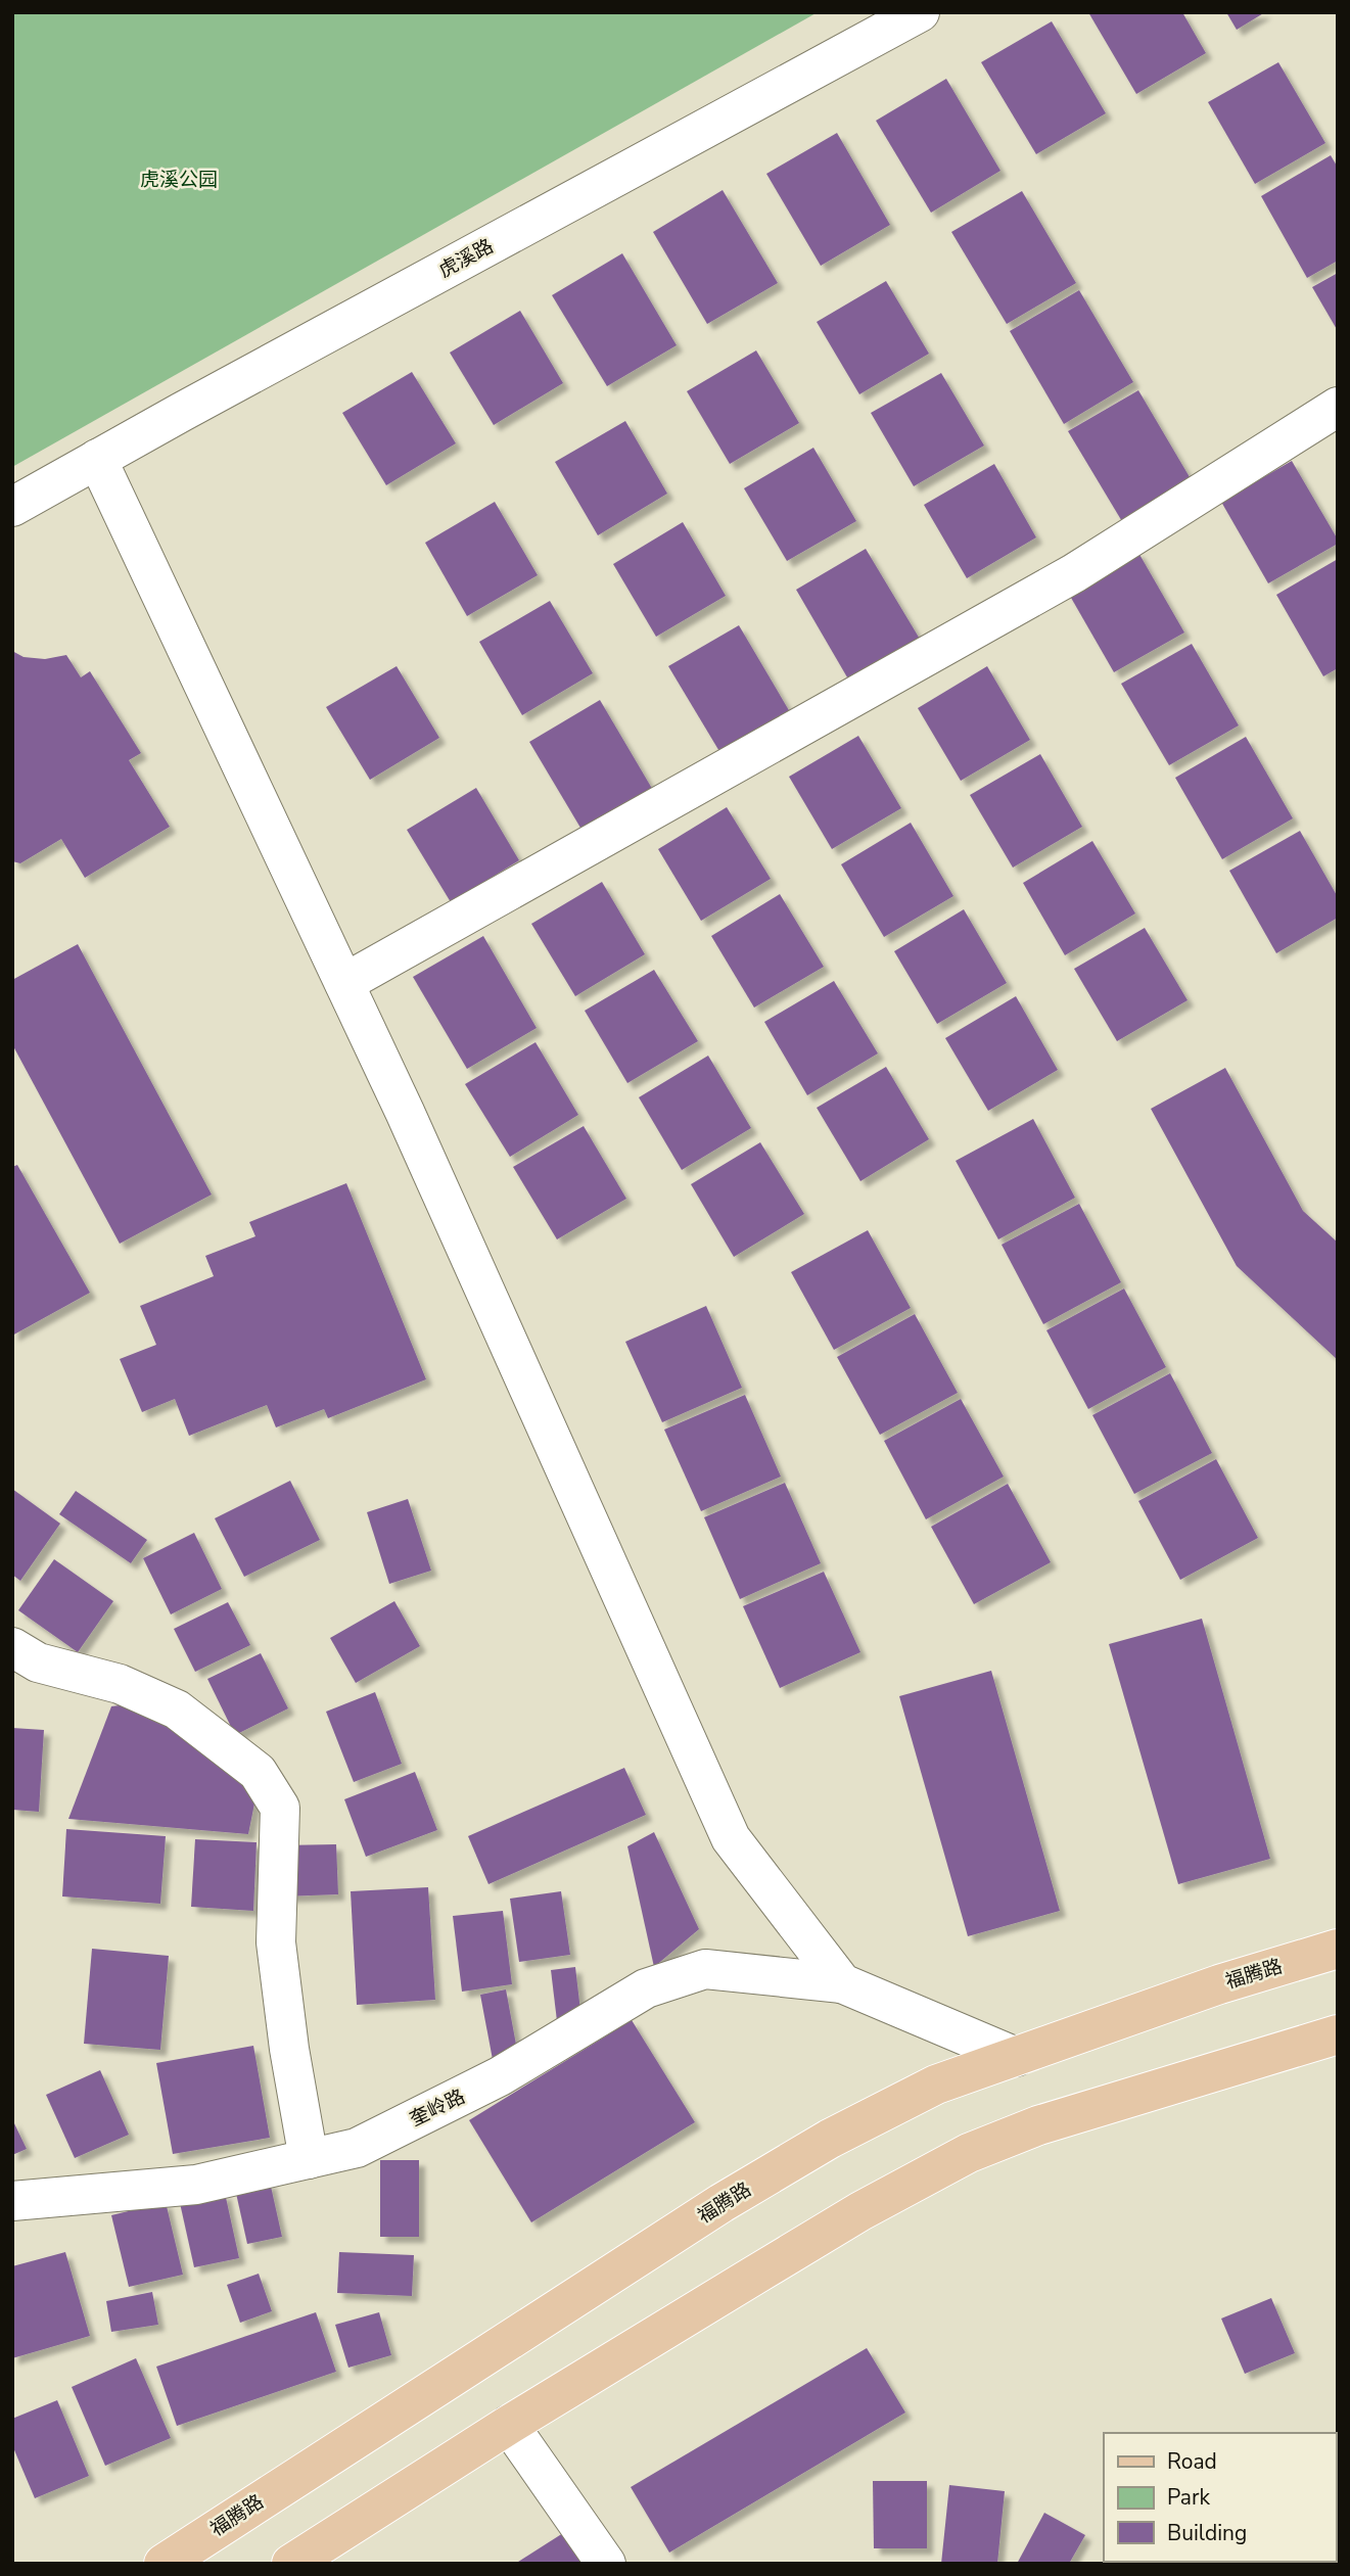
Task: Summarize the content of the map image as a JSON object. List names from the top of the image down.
{
  "streets": {
    "main road": ["福腾路"],
    "street": ["虎溪路", "奎岭路"]
  },
  "parks": ["虎溪公园"],
  "legend": ["Road", "Park", "Building"]
}
